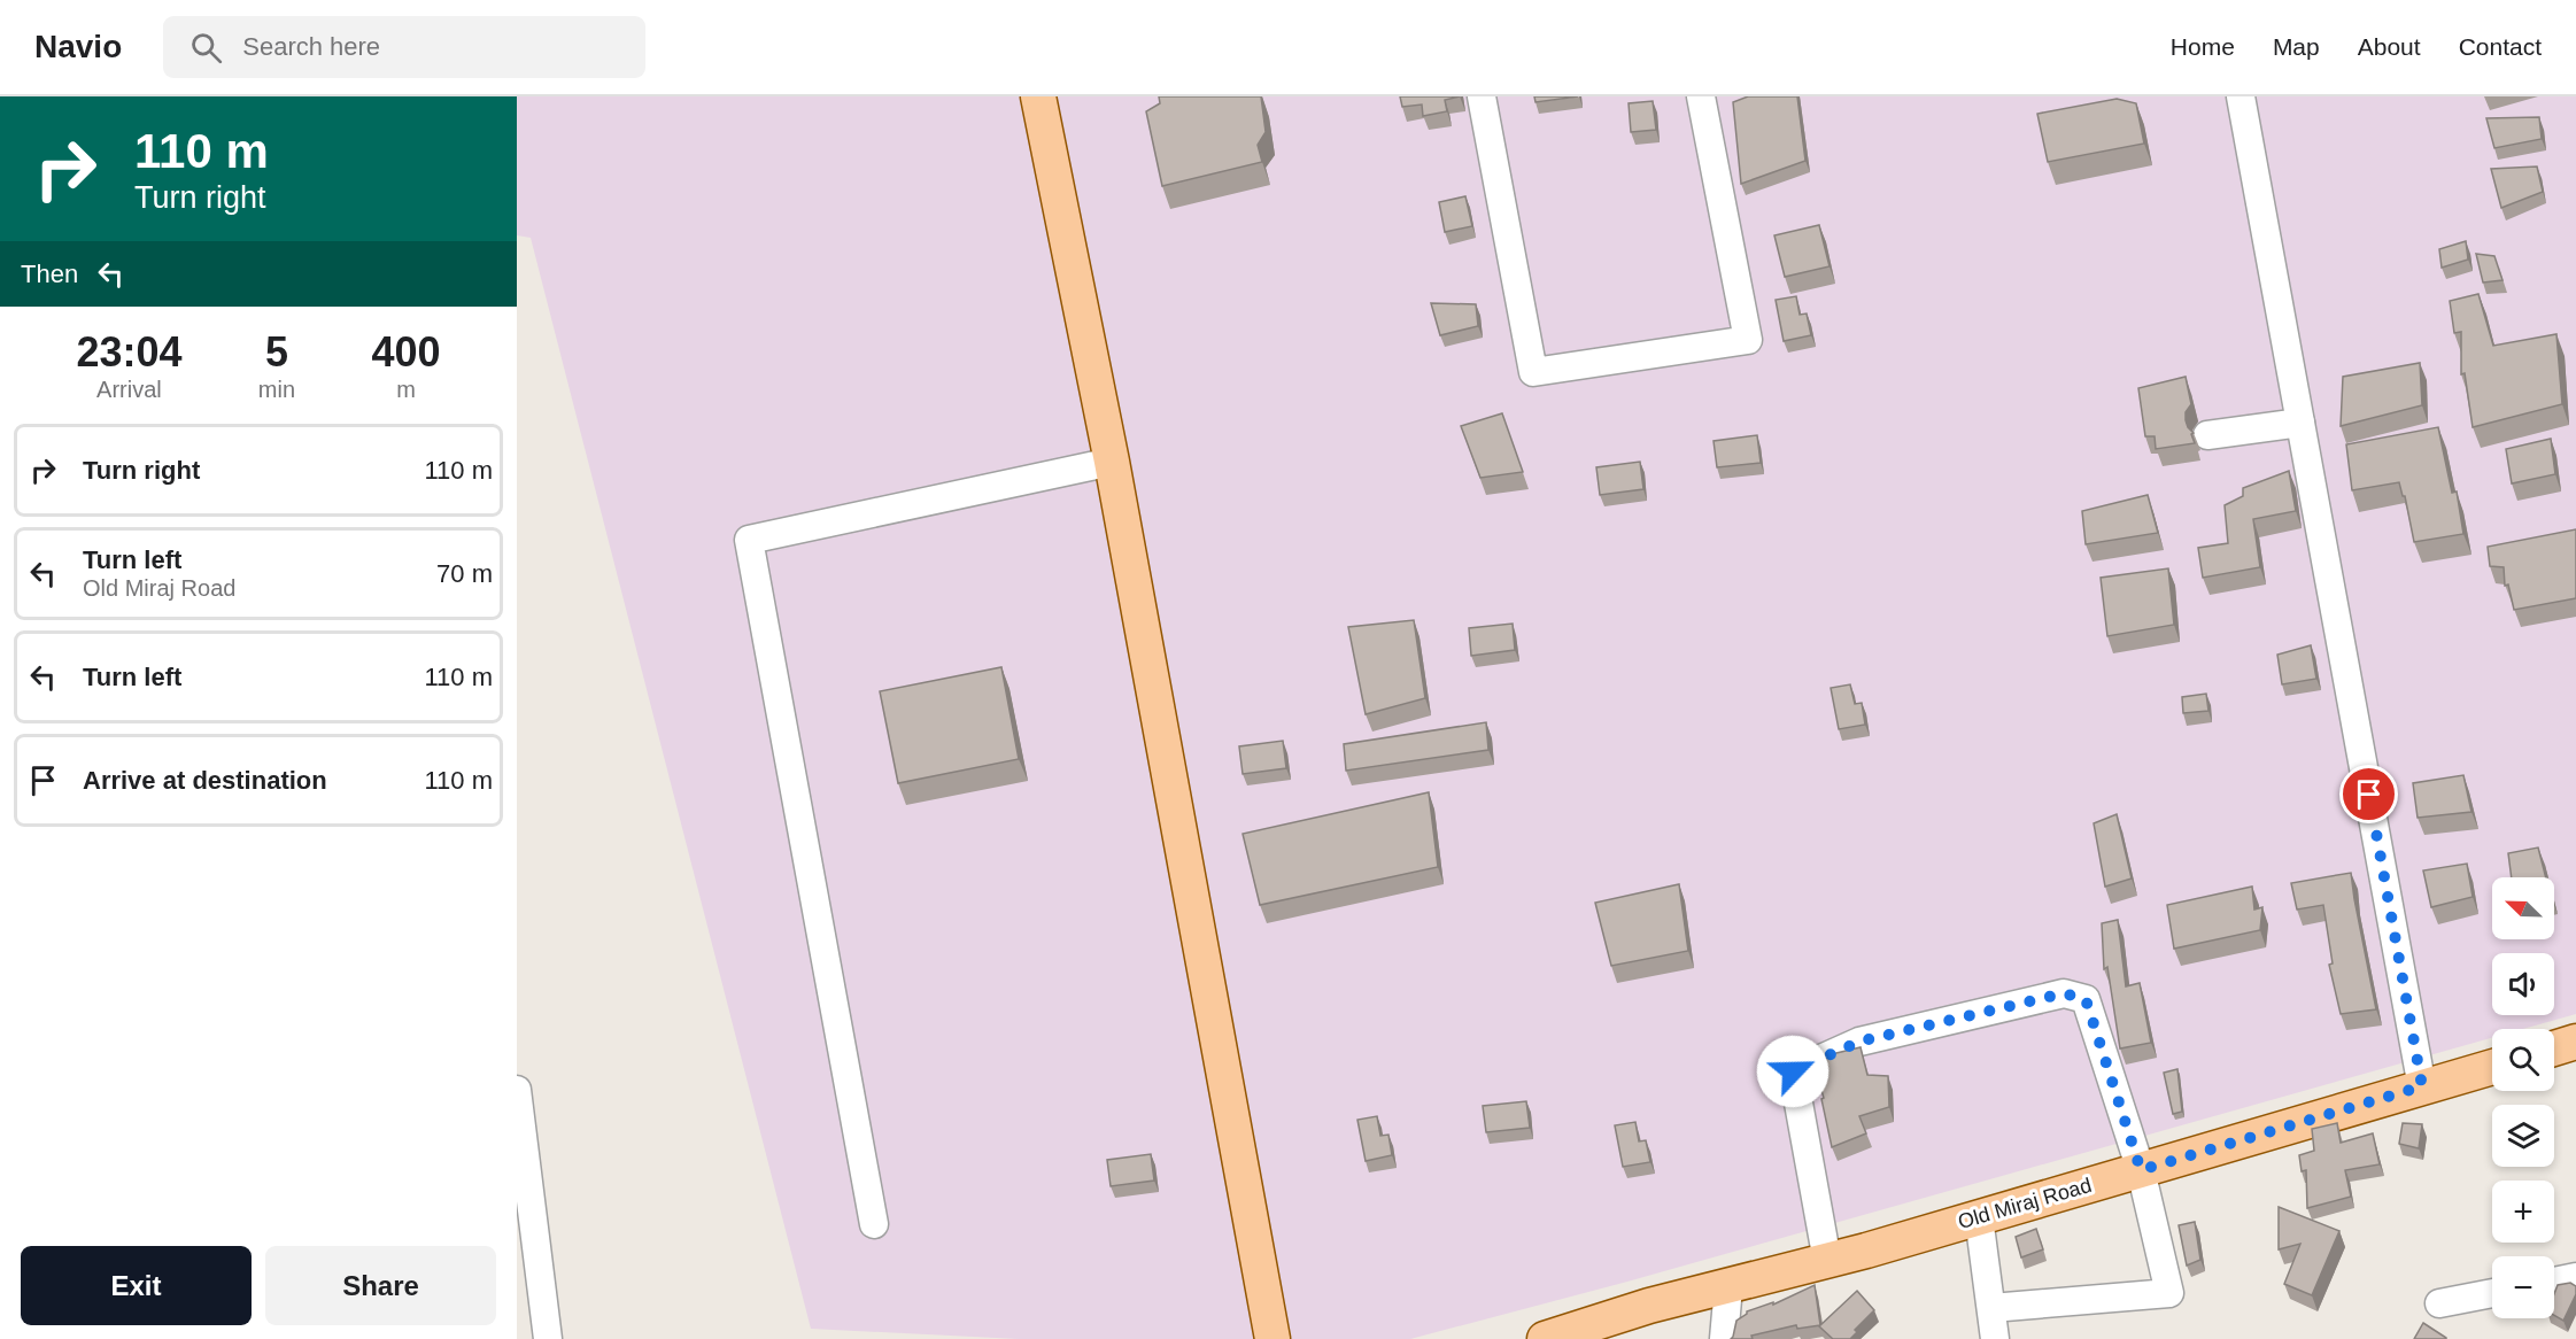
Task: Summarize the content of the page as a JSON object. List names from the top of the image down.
{
  "streets": {
    "main road": ["Old Miraj Road"]
  },
  "north": "top left",
  "page": {
    "header": "Navio",
    "search": "Search here",
    "nav": [
      "Home",
      "Map",
      "About",
      "Contact"
    ],
    "turn": ["110 m", "Turn right"],
    "then": "Then",
    "eta": [
      "23:04",
      "Arrival",
      "5",
      "min",
      "400",
      "m"
    ],
    "list": [
      {
        "name": "Turn right",
        "value": "110 m"
      },
      {
        "name": "Turn left",
        "note": "Old Miraj Road",
        "value": "70 m"
      },
      {
        "name": "Turn left",
        "value": "110 m"
      },
      {
        "name": "Arrive at destination",
        "value": "110 m"
      }
    ],
    "map_buttons": ["+", "−"],
    "buttons": ["Exit", "Share"]
  }
}
